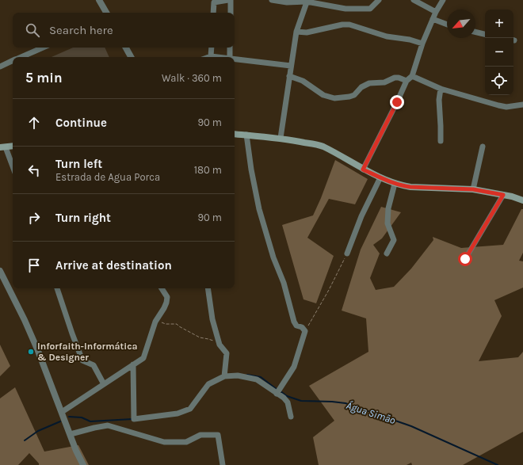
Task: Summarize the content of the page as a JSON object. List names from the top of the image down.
{
  "water": ["Água Simão"],
  "places": ["Inforfaith-Informática & Designer"],
  "north": "bottom left",
  "page": {
    "map_buttons": ["+", "−"],
    "search": "Search here",
    "heading": ["5 min", "Walk · 360 m"],
    "list": [
      ["Continue", "90 m"],
      ["Turn left", "Estrada de Agua Porca", "180 m"],
      ["Turn right", "90 m"],
      "Arrive at destination"
    ]
  }
}
